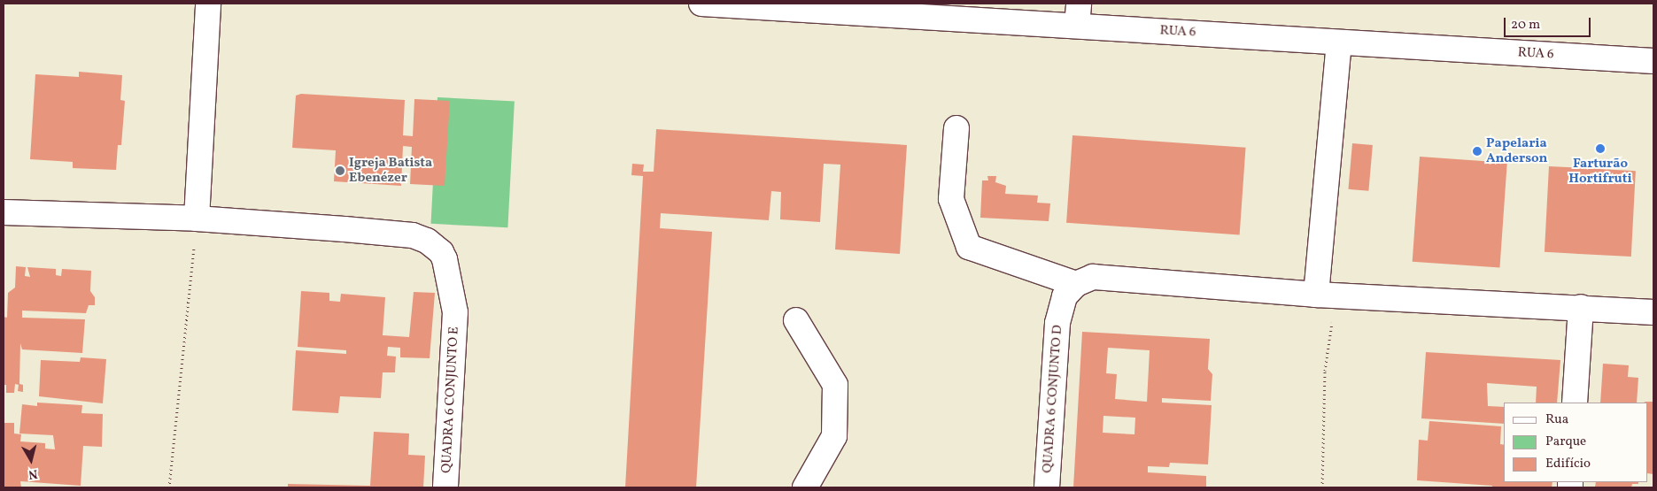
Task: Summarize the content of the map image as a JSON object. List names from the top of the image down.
{
  "streets": {
    "street": ["RUA 6", "QUADRA 6 CONJUNTO D", "QUADRA 6 CONJUNTO E"]
  },
  "places": ["Farturão Hortifruti", "Papelaria Anderson", "Igreja Batista Ebenézer"],
  "legend": ["Rua", "Parque", "Edifício"],
  "scale_bar": "20 m",
  "north": "bottom"
}
